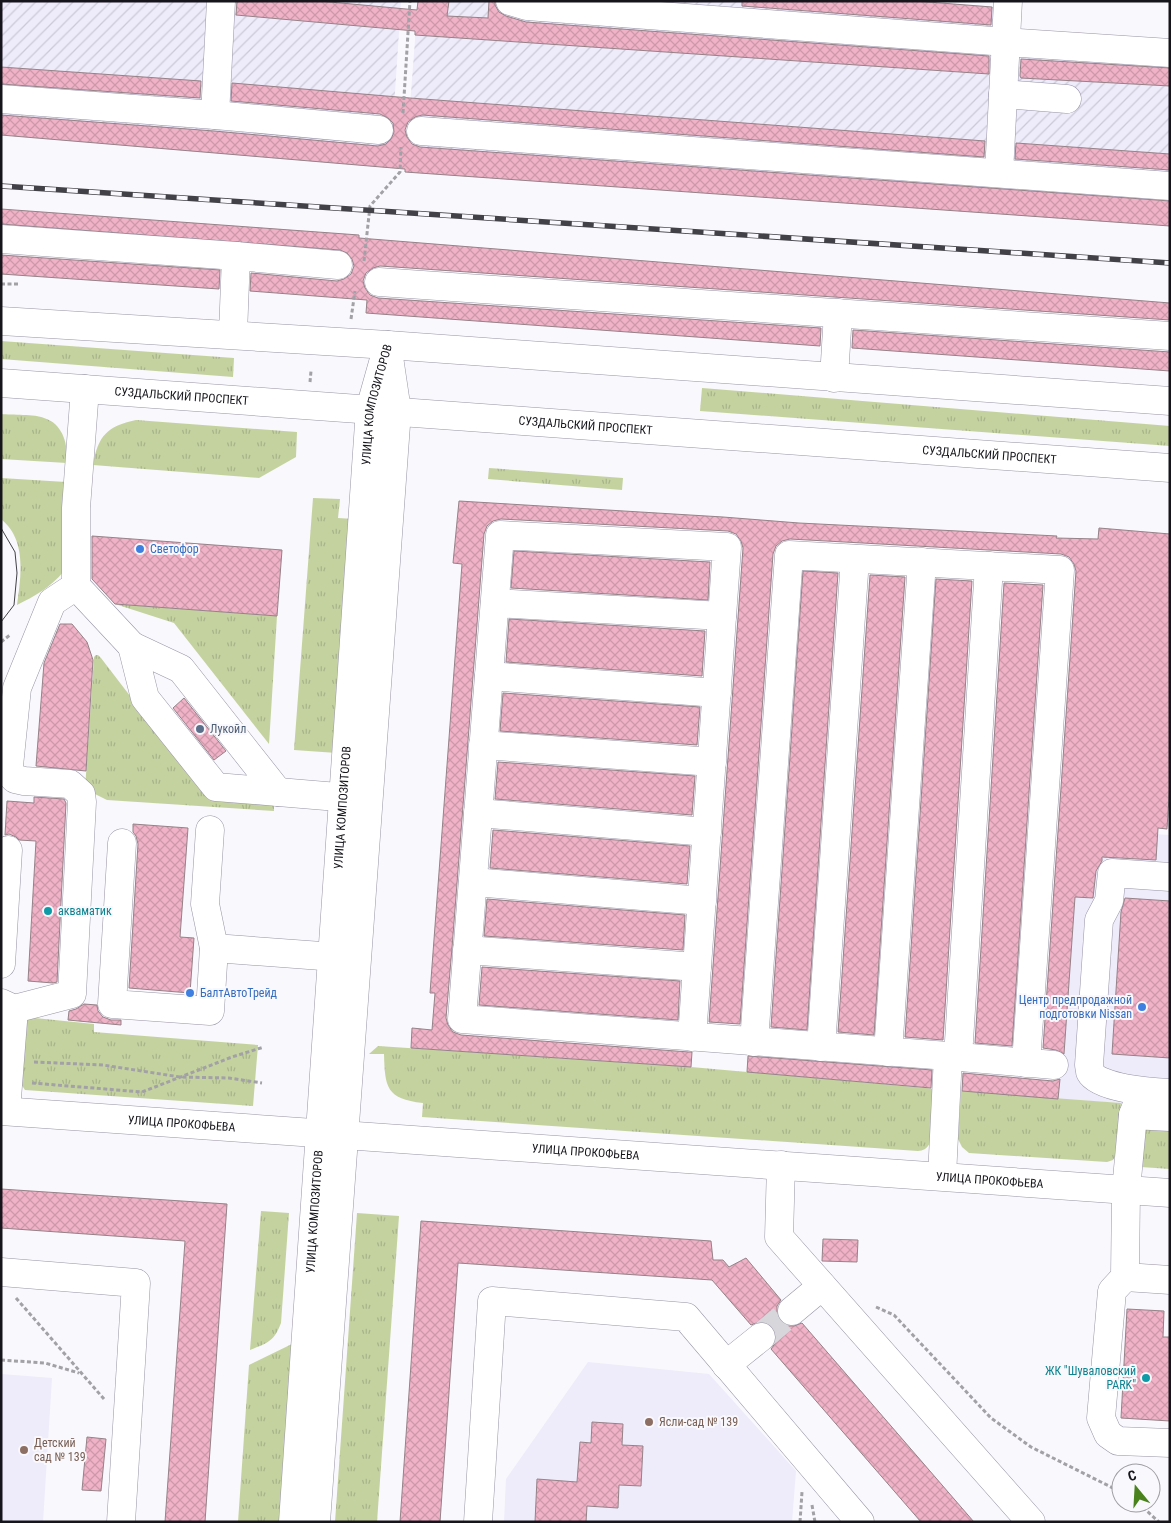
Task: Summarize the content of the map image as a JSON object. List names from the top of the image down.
{
  "streets": {
    "street": ["СУЗДАЛЬСКИЙ ПРОСПЕКТ", "УЛИЦА КОМПОЗИТОРОВ", "УЛИЦА ПРОКОФЬЕВА"]
  },
  "crossings": [
    ["СУЗДАЛЬСКИЙ ПРОСПЕКТ", "УЛИЦА КОМПОЗИТОРОВ"],
    ["УЛИЦА КОМПОЗИТОРОВ", "УЛИЦА ПРОКОФЬЕВА"]
  ],
  "places": [
    "Светофор",
    "Лукойл",
    "акваматик",
    "БалтАвтоТрейд",
    "Центр предпродажной подготовки Nissan",
    "ЖК \"Шуваловский PARK\"",
    "Ясли-сад № 139",
    "Детский сад № 139"
  ],
  "north": "top"
}
